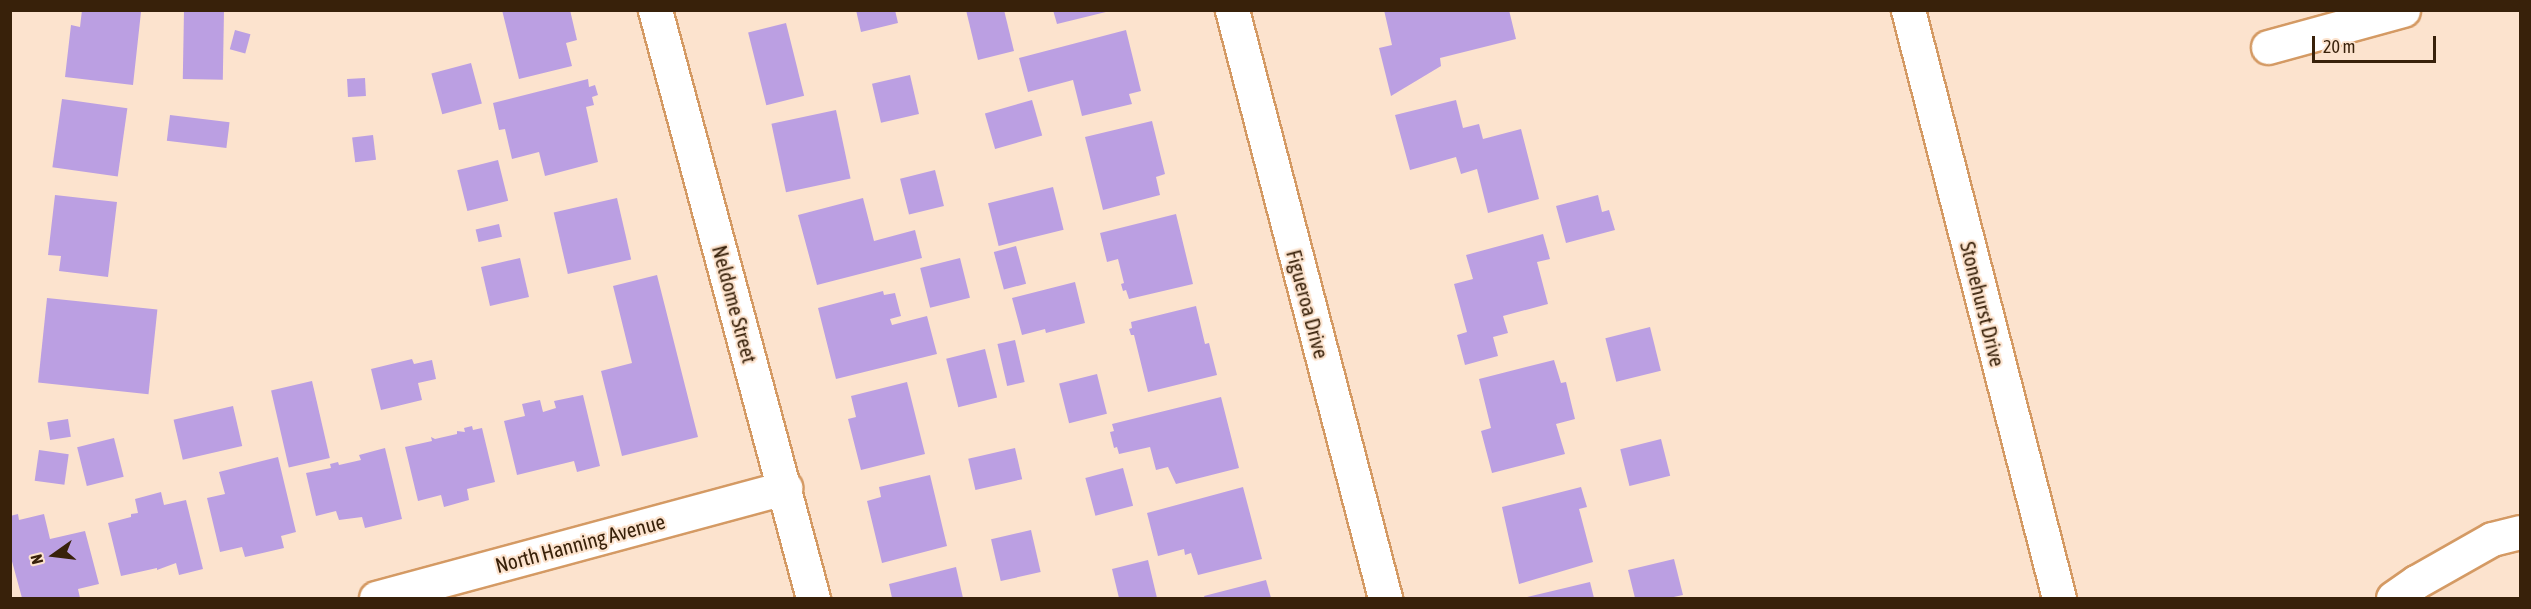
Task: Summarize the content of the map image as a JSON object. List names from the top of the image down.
{
  "streets": {
    "street": [
      "Neldome Street",
      "Figueroa Drive",
      "Stonehurst Drive",
      "North Hanning Avenue"
    ]
  },
  "crossings": [
    ["Neldome Street", "North Hanning Avenue"]
  ],
  "scale_bar": "20 m",
  "north": "left"
}
